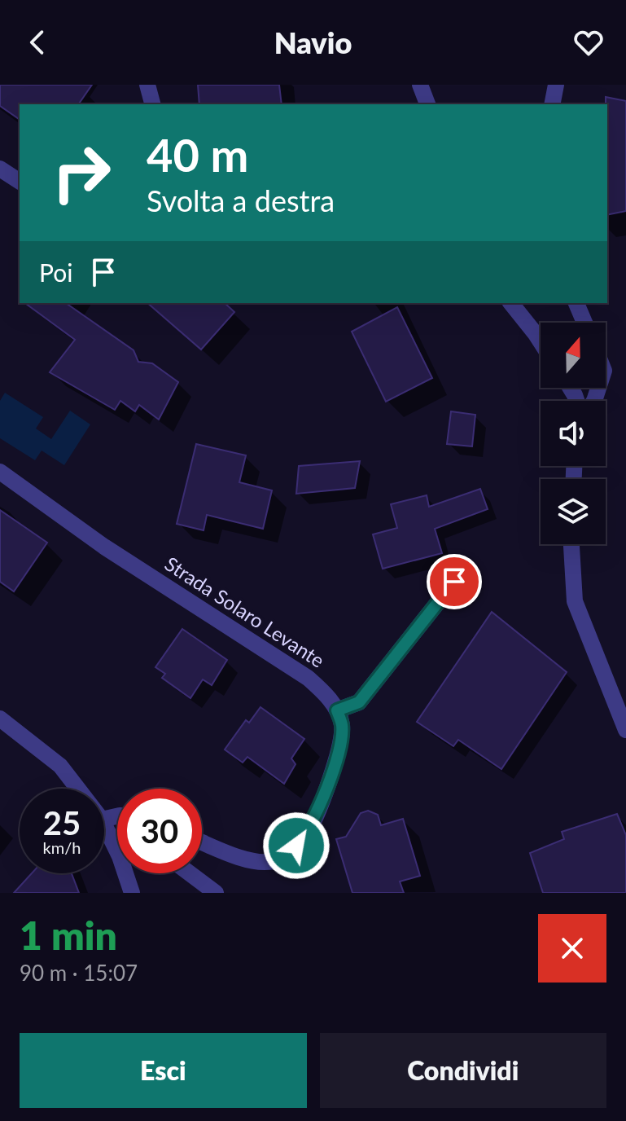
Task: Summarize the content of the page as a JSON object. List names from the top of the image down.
{
  "streets": {
    "street": ["Strada Solaro Levante"]
  },
  "north": "top",
  "page": {
    "header": "Navio",
    "turn": ["40 m", "Svolta a destra"],
    "then": "Poi",
    "speed": "25 km/h",
    "limit": "30",
    "heading": ["1 min", "90 m · 15:07"],
    "buttons": ["Esci", "Condividi"]
  }
}
